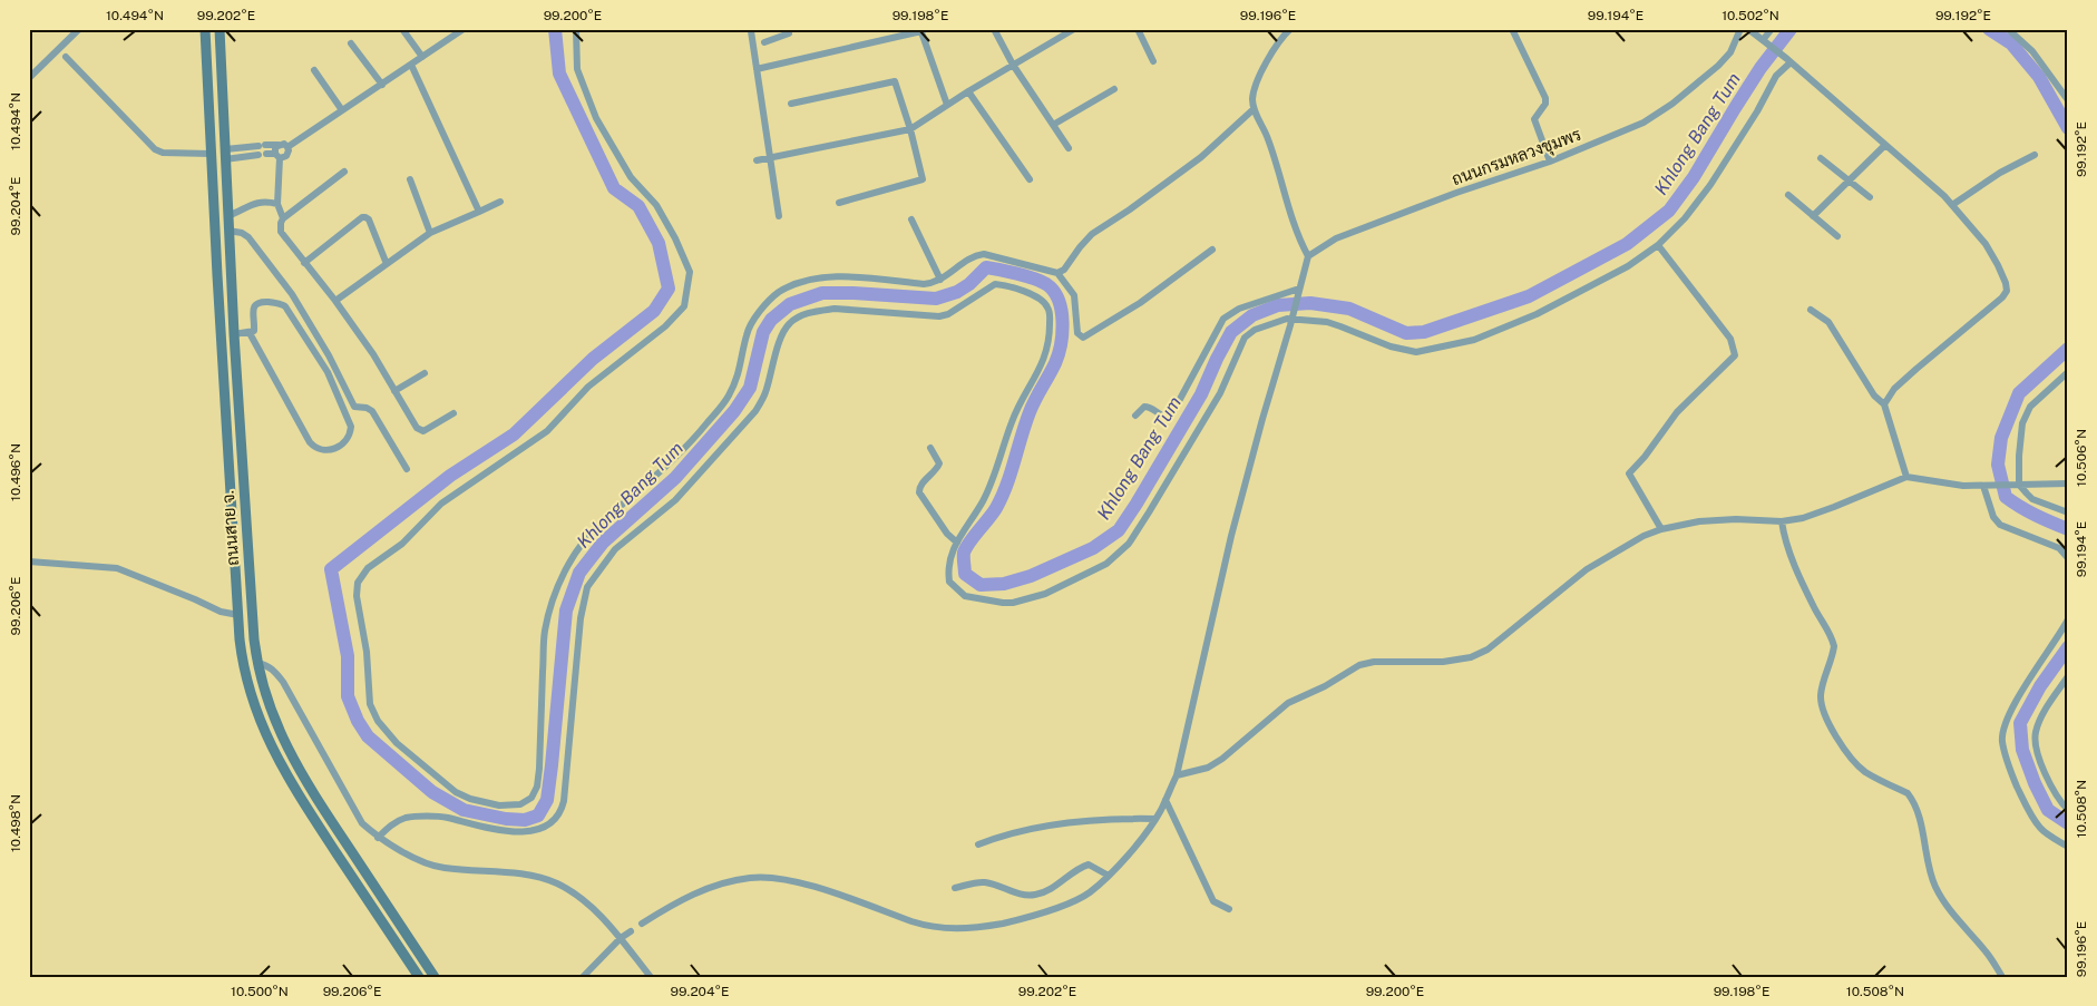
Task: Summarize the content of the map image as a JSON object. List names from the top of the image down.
{
  "streets": {
    "main road": ["ถนนสาย จ."],
    "street": ["ถนนกรมหลวงชุมพร"]
  },
  "water": ["Khlong Bang Tum"],
  "coordinates": [
    "10.494°N",
    "99.202°E",
    "99.200°E",
    "99.198°E",
    "99.196°E",
    "99.194°E",
    "10.502°N",
    "99.192°E",
    "99.204°E",
    "10.506°N",
    "10.496°N",
    "99.206°E",
    "10.508°N",
    "10.498°N",
    "10.500°N"
  ]
}
